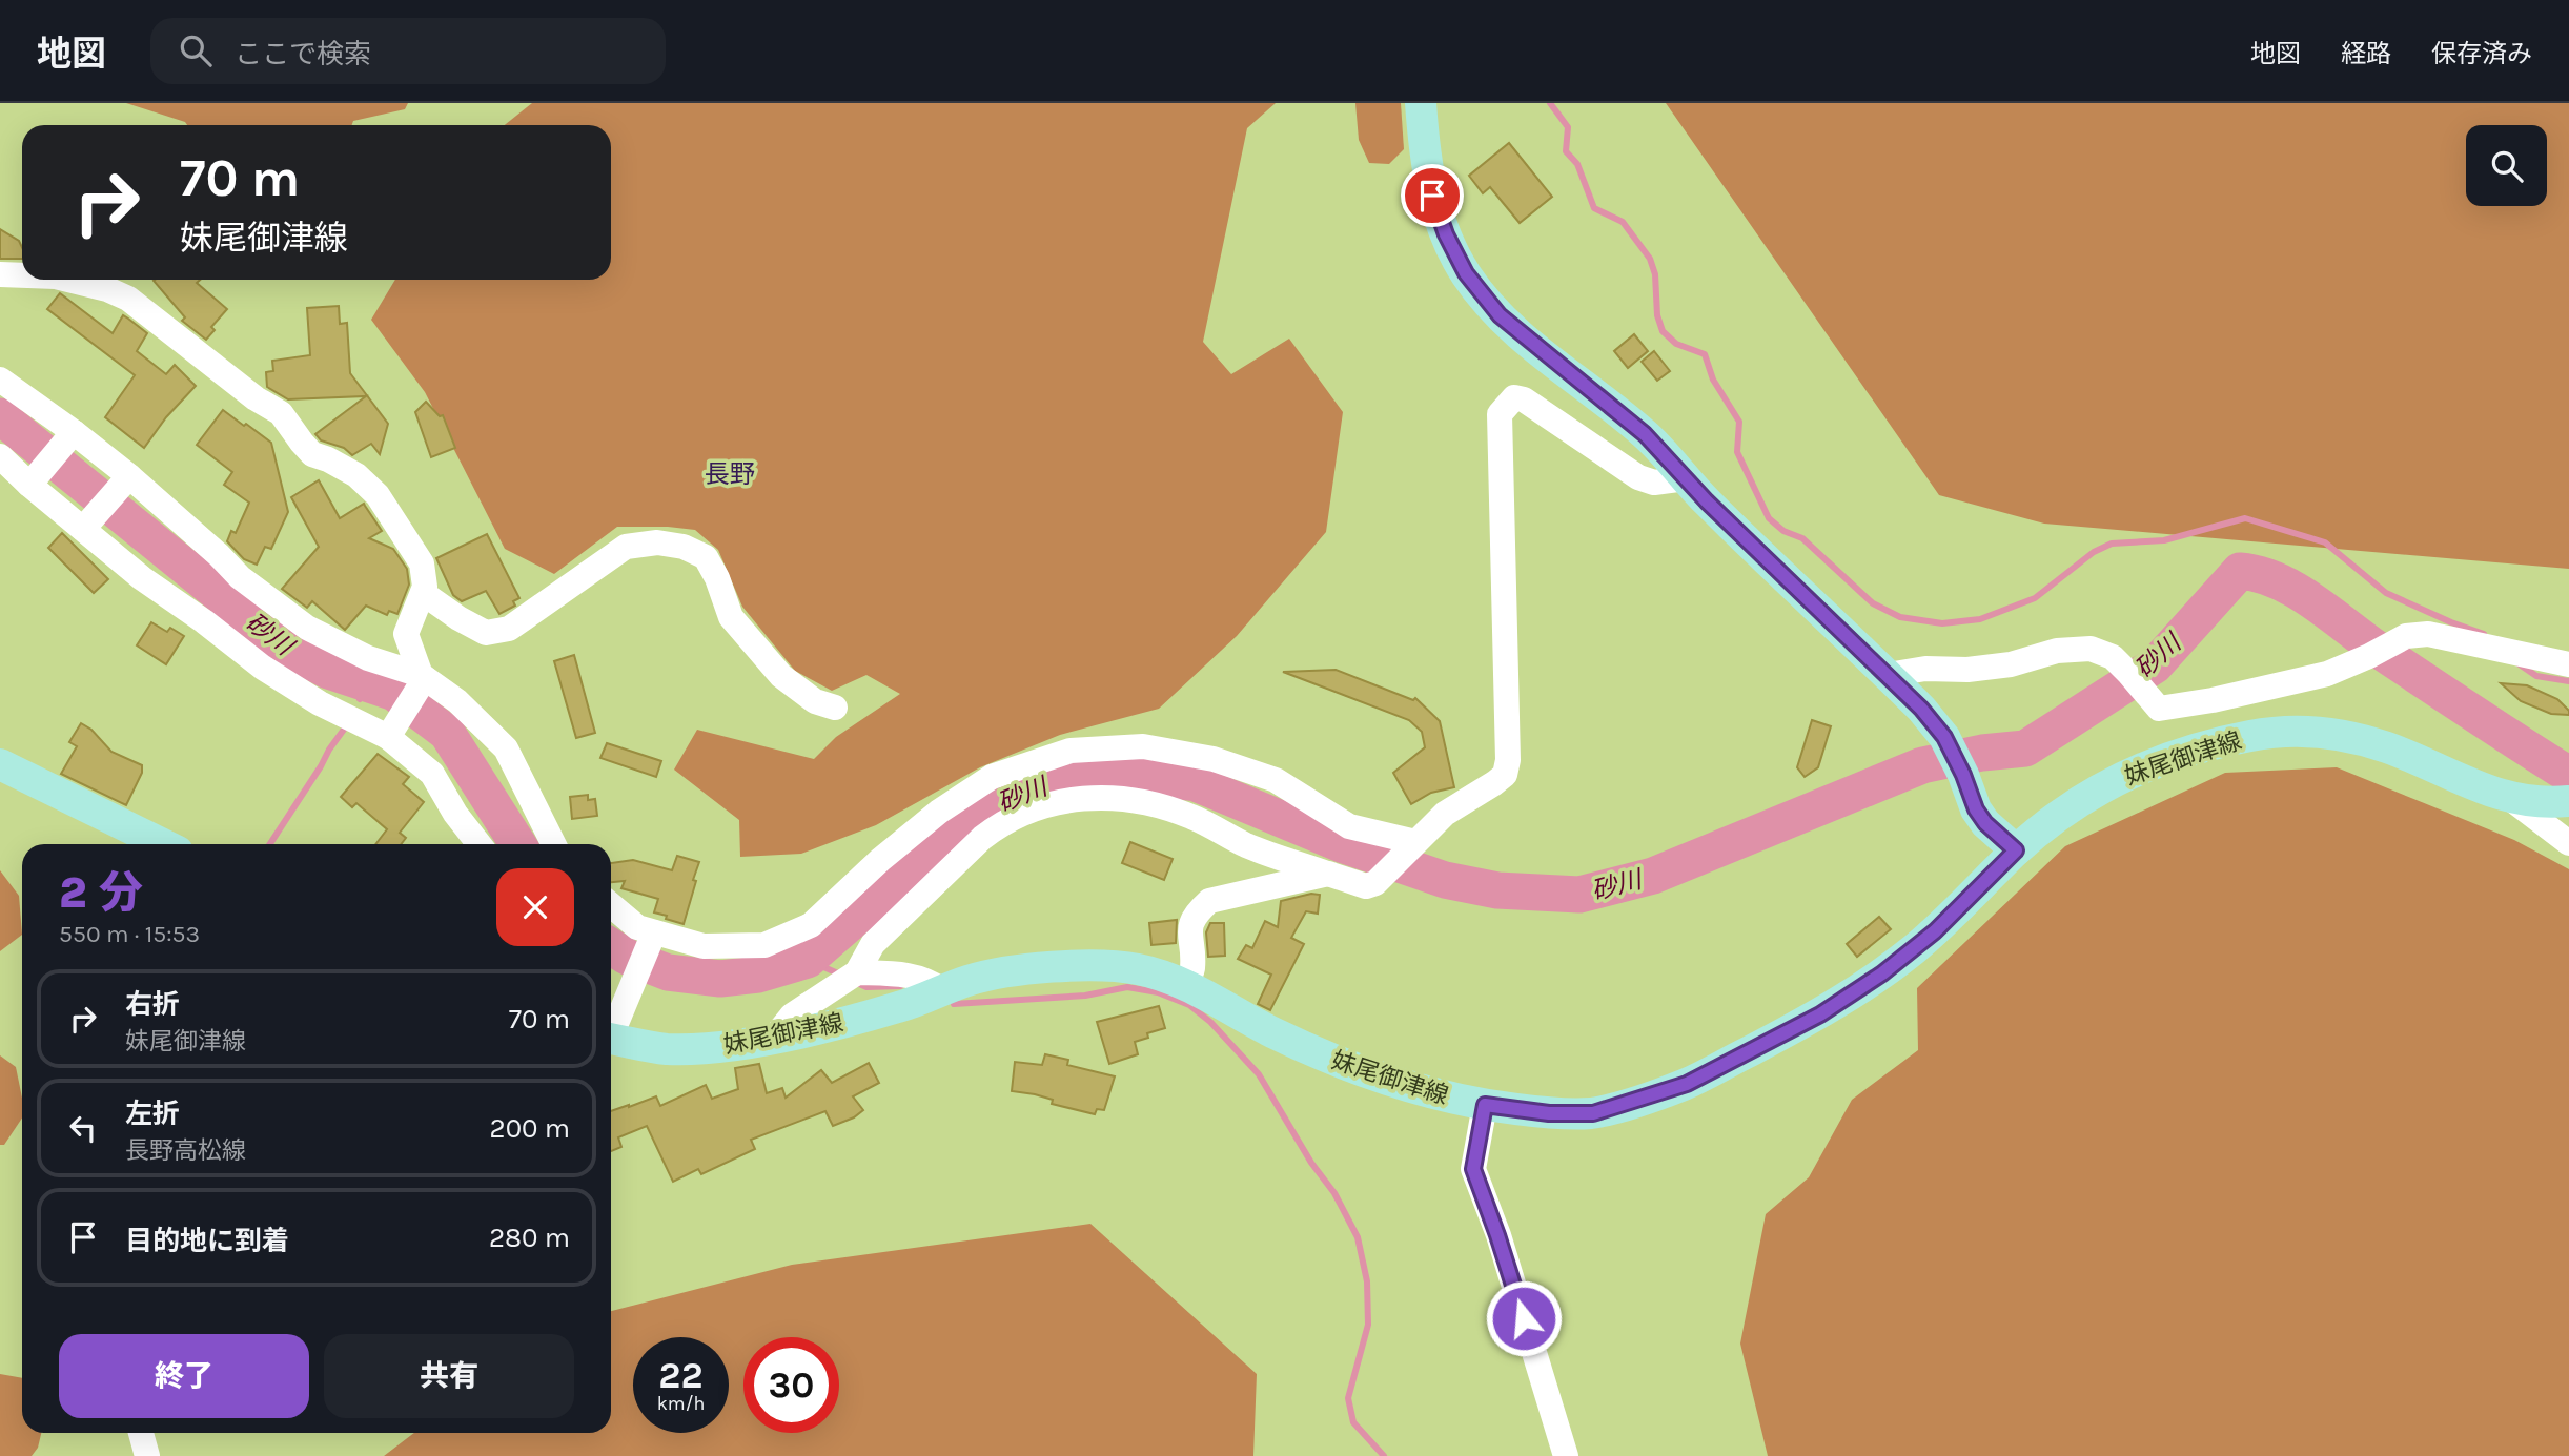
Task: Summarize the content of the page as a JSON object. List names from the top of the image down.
{
  "streets": {
    "main road": ["妹尾御津線"]
  },
  "districts": ["長野"],
  "water": ["砂川"],
  "page": {
    "header": "地図",
    "search": "ここで検索",
    "nav": ["地図", "経路", "保存済み"],
    "turn": ["70 m", "妹尾御津線"],
    "heading": ["2 分", "550 m · 15:53"],
    "list": [
      {
        "name": "右折",
        "note": "妹尾御津線",
        "value": "70 m"
      },
      {
        "name": "左折",
        "note": "長野高松線",
        "value": "200 m"
      },
      {
        "name": "目的地に到着",
        "value": "280 m"
      }
    ],
    "buttons": ["終了", "共有"],
    "speed": "22 km/h",
    "limit": "30"
  }
}
